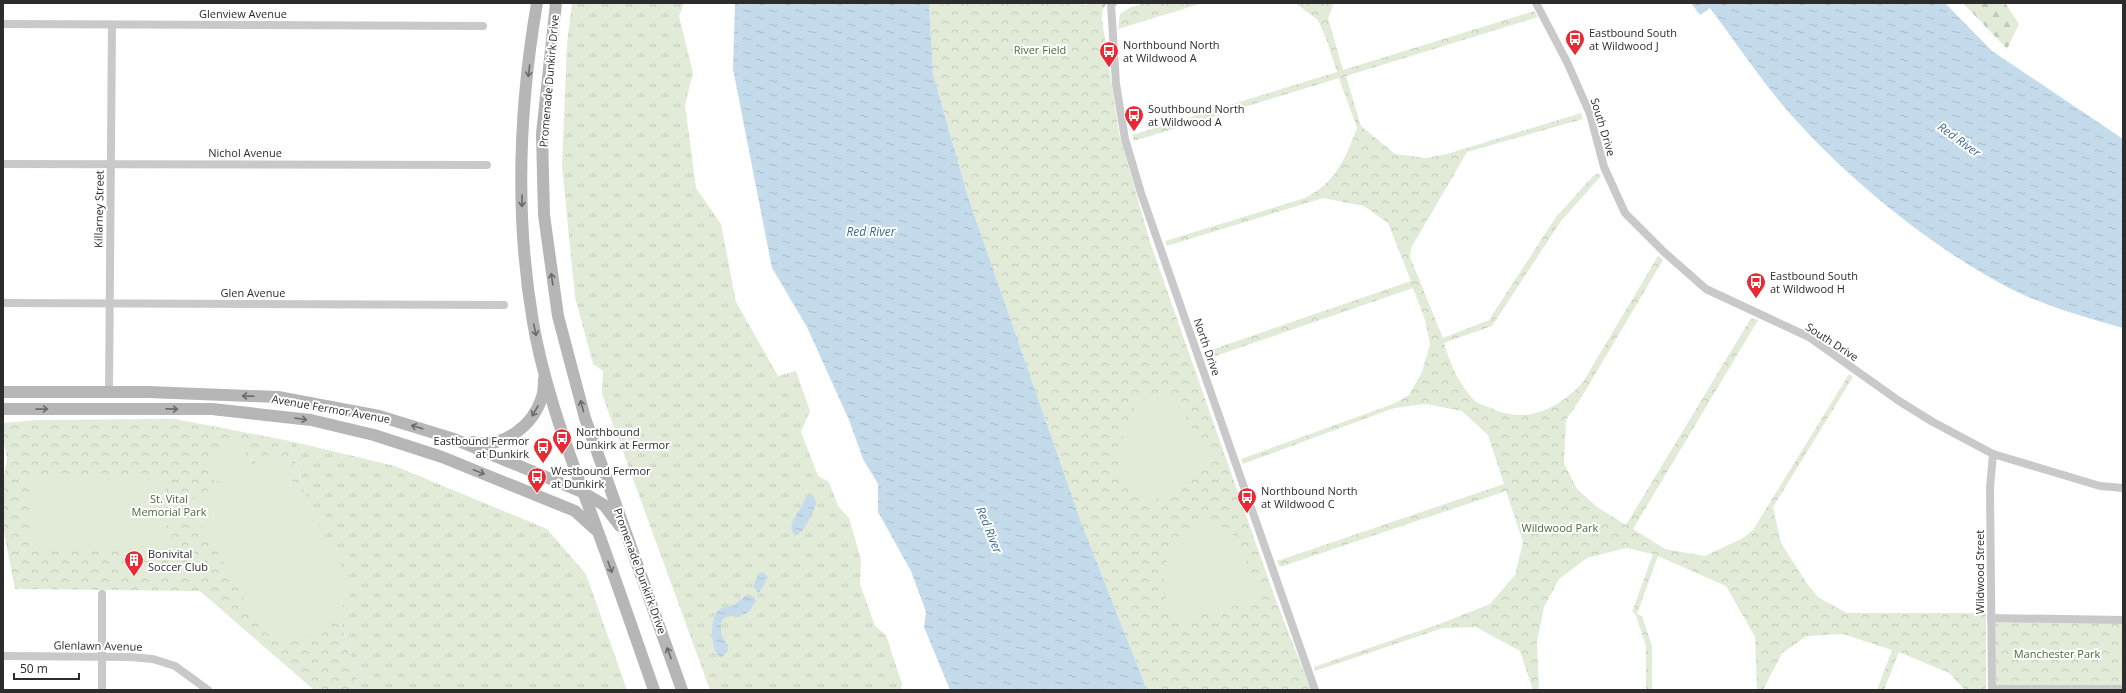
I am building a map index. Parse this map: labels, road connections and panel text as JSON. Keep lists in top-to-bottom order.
{
  "streets": {
    "main road": ["Promenade Dunkirk Drive", "Avenue Fermor Avenue"],
    "street": [
      "Glenview Avenue",
      "South Drive",
      "Nichol Avenue",
      "Killarney Street",
      "Glen Avenue",
      "North Drive",
      "Wildwood Street",
      "Glenlawn Avenue"
    ]
  },
  "crossings": [
    ["Glenview Avenue", "Killarney Street"],
    ["Promenade Dunkirk Drive", "Avenue Fermor Avenue"],
    ["South Drive", "Wildwood Street"],
    ["Nichol Avenue", "Killarney Street"],
    ["Killarney Street", "Glen Avenue"],
    ["Killarney Street", "Avenue Fermor Avenue"]
  ],
  "water": ["Red River"],
  "parks": [
    "River Field",
    "St. Vital Memorial Park",
    "Wildwood Park",
    "Manchester Park"
  ],
  "places": {
    "bus stop": [
      "Eastbound South at Wildwood J",
      "Northbound North at Wildwood A",
      "Southbound North at Wildwood A",
      "Eastbound South at Wildwood H",
      "Northbound Dunkirk at Fermor",
      "Eastbound Fermor at Dunkirk",
      "Westbound Fermor at Dunkirk",
      "Northbound North at Wildwood C"
    ],
    "building": ["Bonivital Soccer Club"]
  },
  "scale_bar": "50 m"
}
